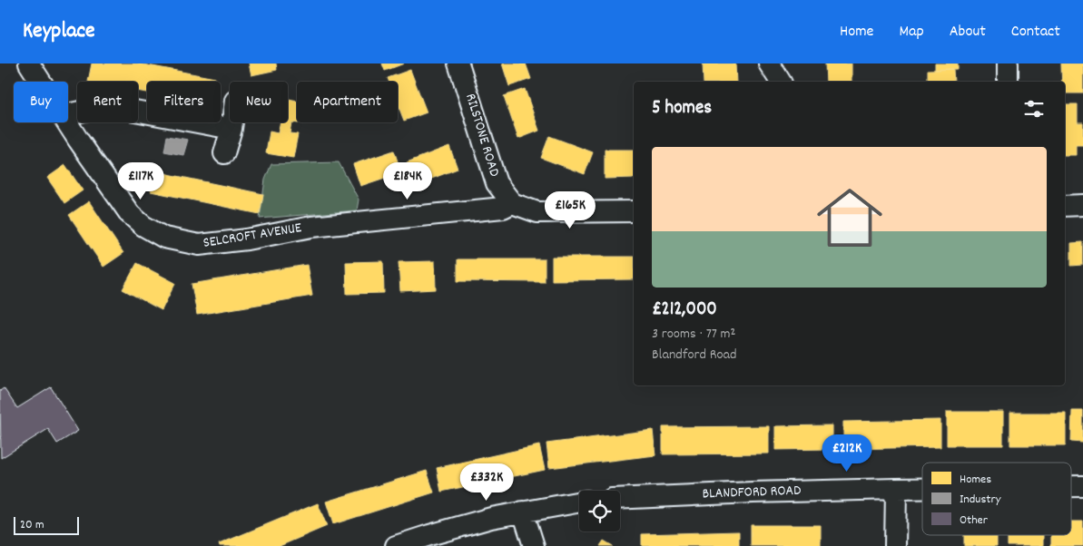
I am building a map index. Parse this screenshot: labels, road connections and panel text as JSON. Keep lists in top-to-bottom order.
{
  "streets": {
    "street": ["RILSTONE ROAD", "SELCROFT AVENUE", "BLANDFORD ROAD"]
  },
  "crossings": [
    ["RILSTONE ROAD", "SELCROFT AVENUE"]
  ],
  "legend": ["Homes", "Industry", "Other"],
  "scale_bar": "20 m",
  "page": {
    "header": "Keyplace",
    "nav": [
      "Home",
      "Map",
      "About",
      "Contact"
    ],
    "chip": [
      "Buy",
      "Rent",
      "Filters",
      "New",
      "Apartment"
    ],
    "heading": "5 homes",
    "list": [
      {
        "name": "£212,000",
        "note": "3 rooms · 77 m² · Blandford Road"
      }
    ],
    "price": [
      "£117K",
      "£184K",
      "£165K",
      "£212K",
      "£332K"
    ],
    "scale": "20 m"
  }
}
